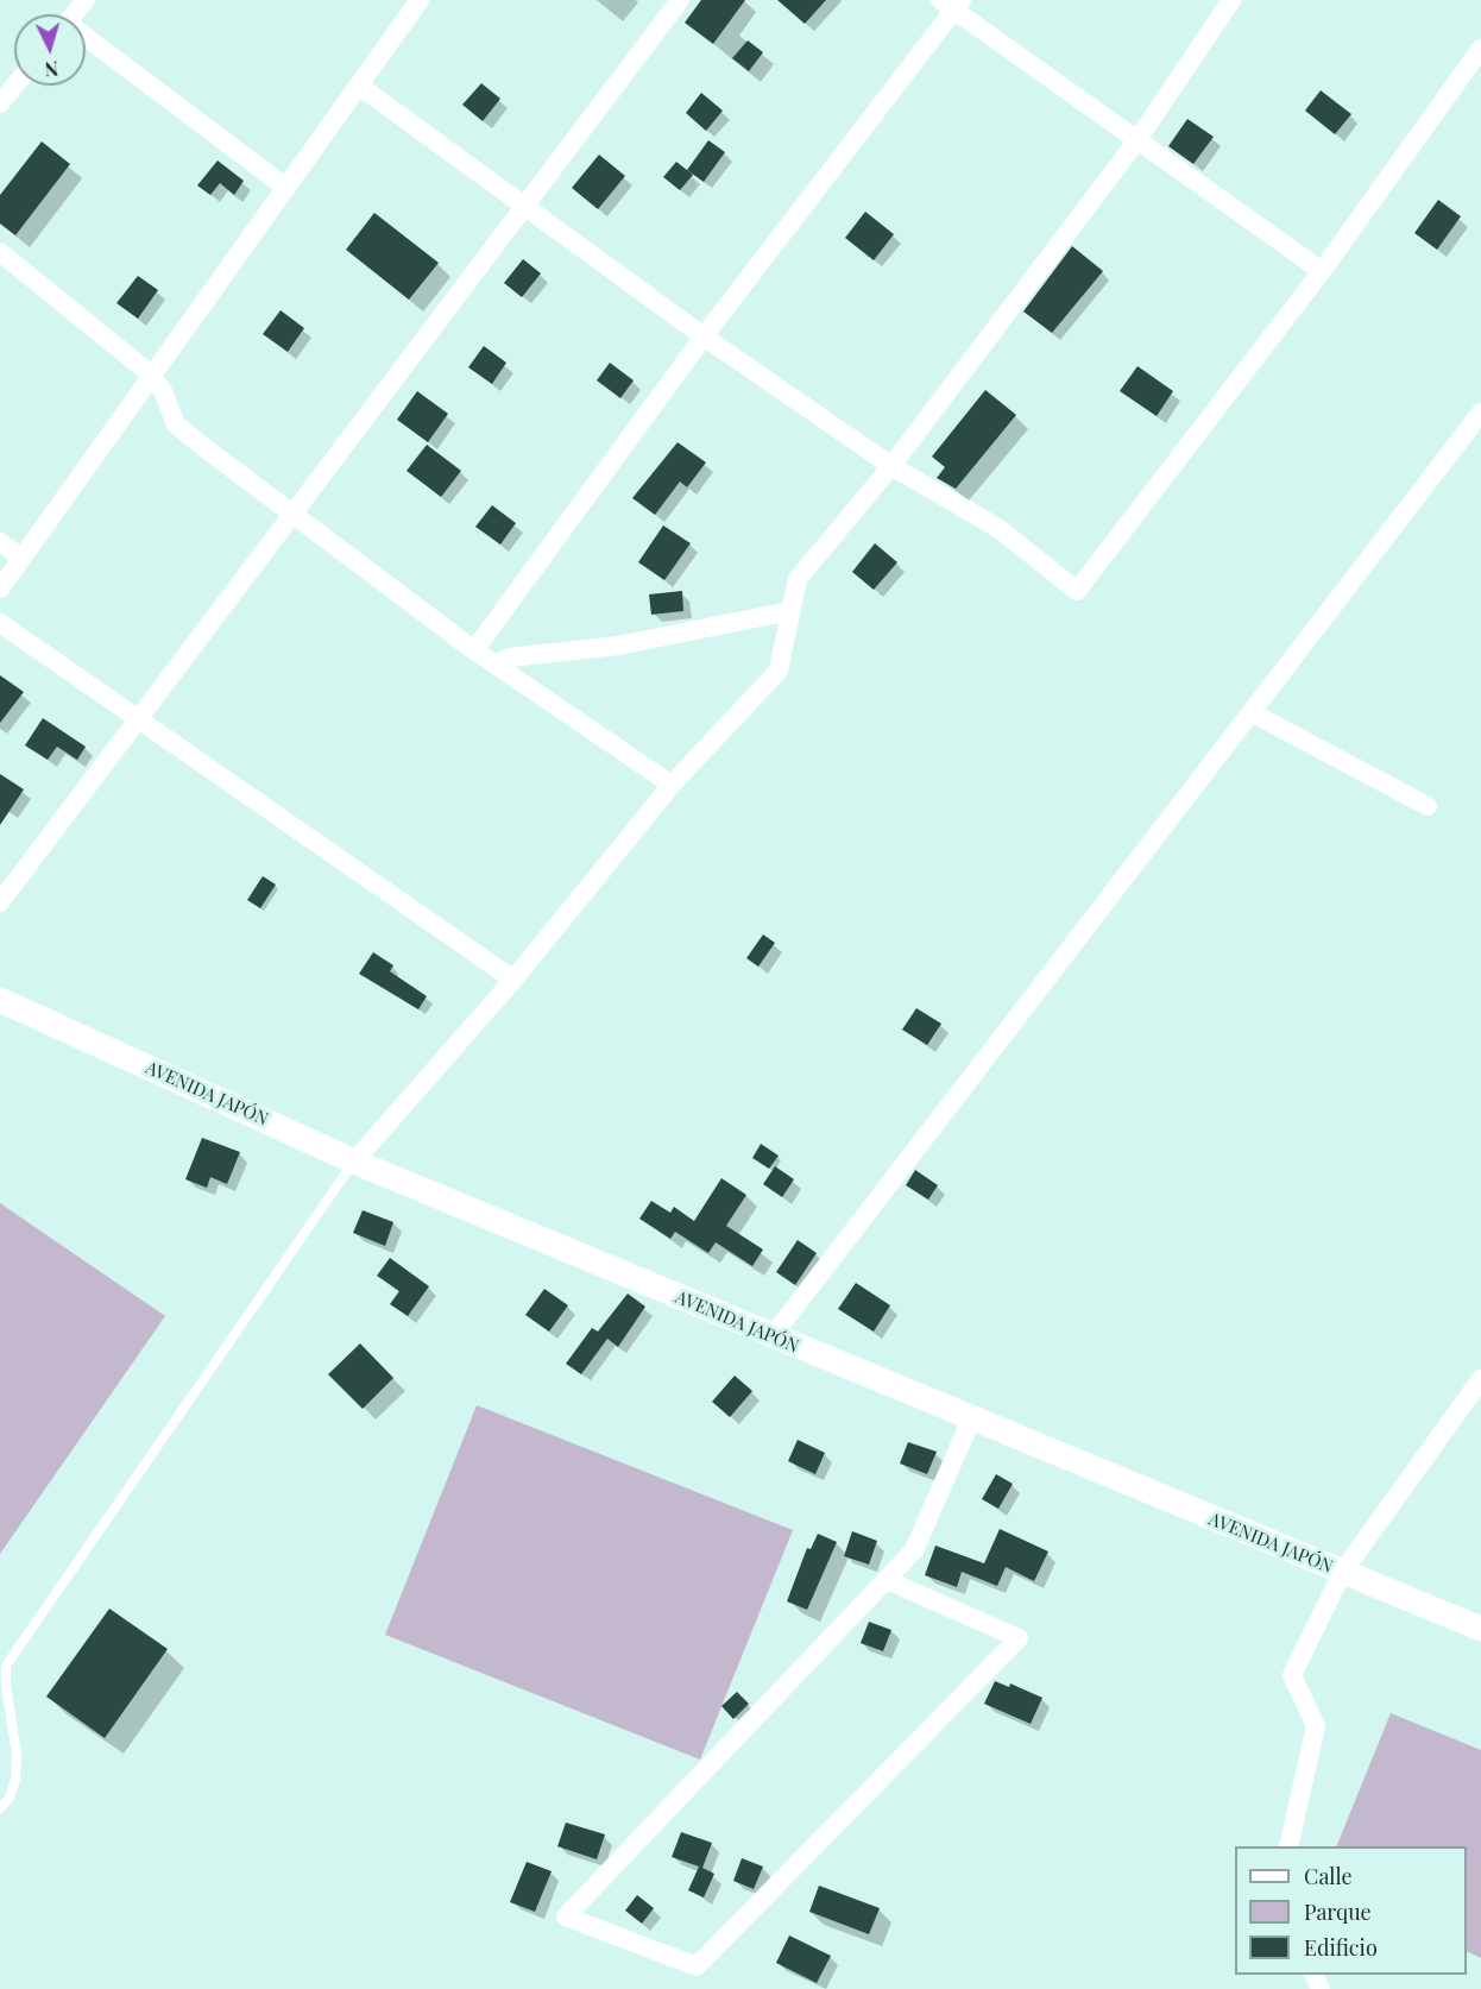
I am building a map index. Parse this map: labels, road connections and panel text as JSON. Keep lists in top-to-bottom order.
{
  "streets": {
    "street": ["AVENIDA JAPÓN"]
  },
  "legend": ["Calle", "Parque", "Edificio"],
  "north": "bottom"
}
